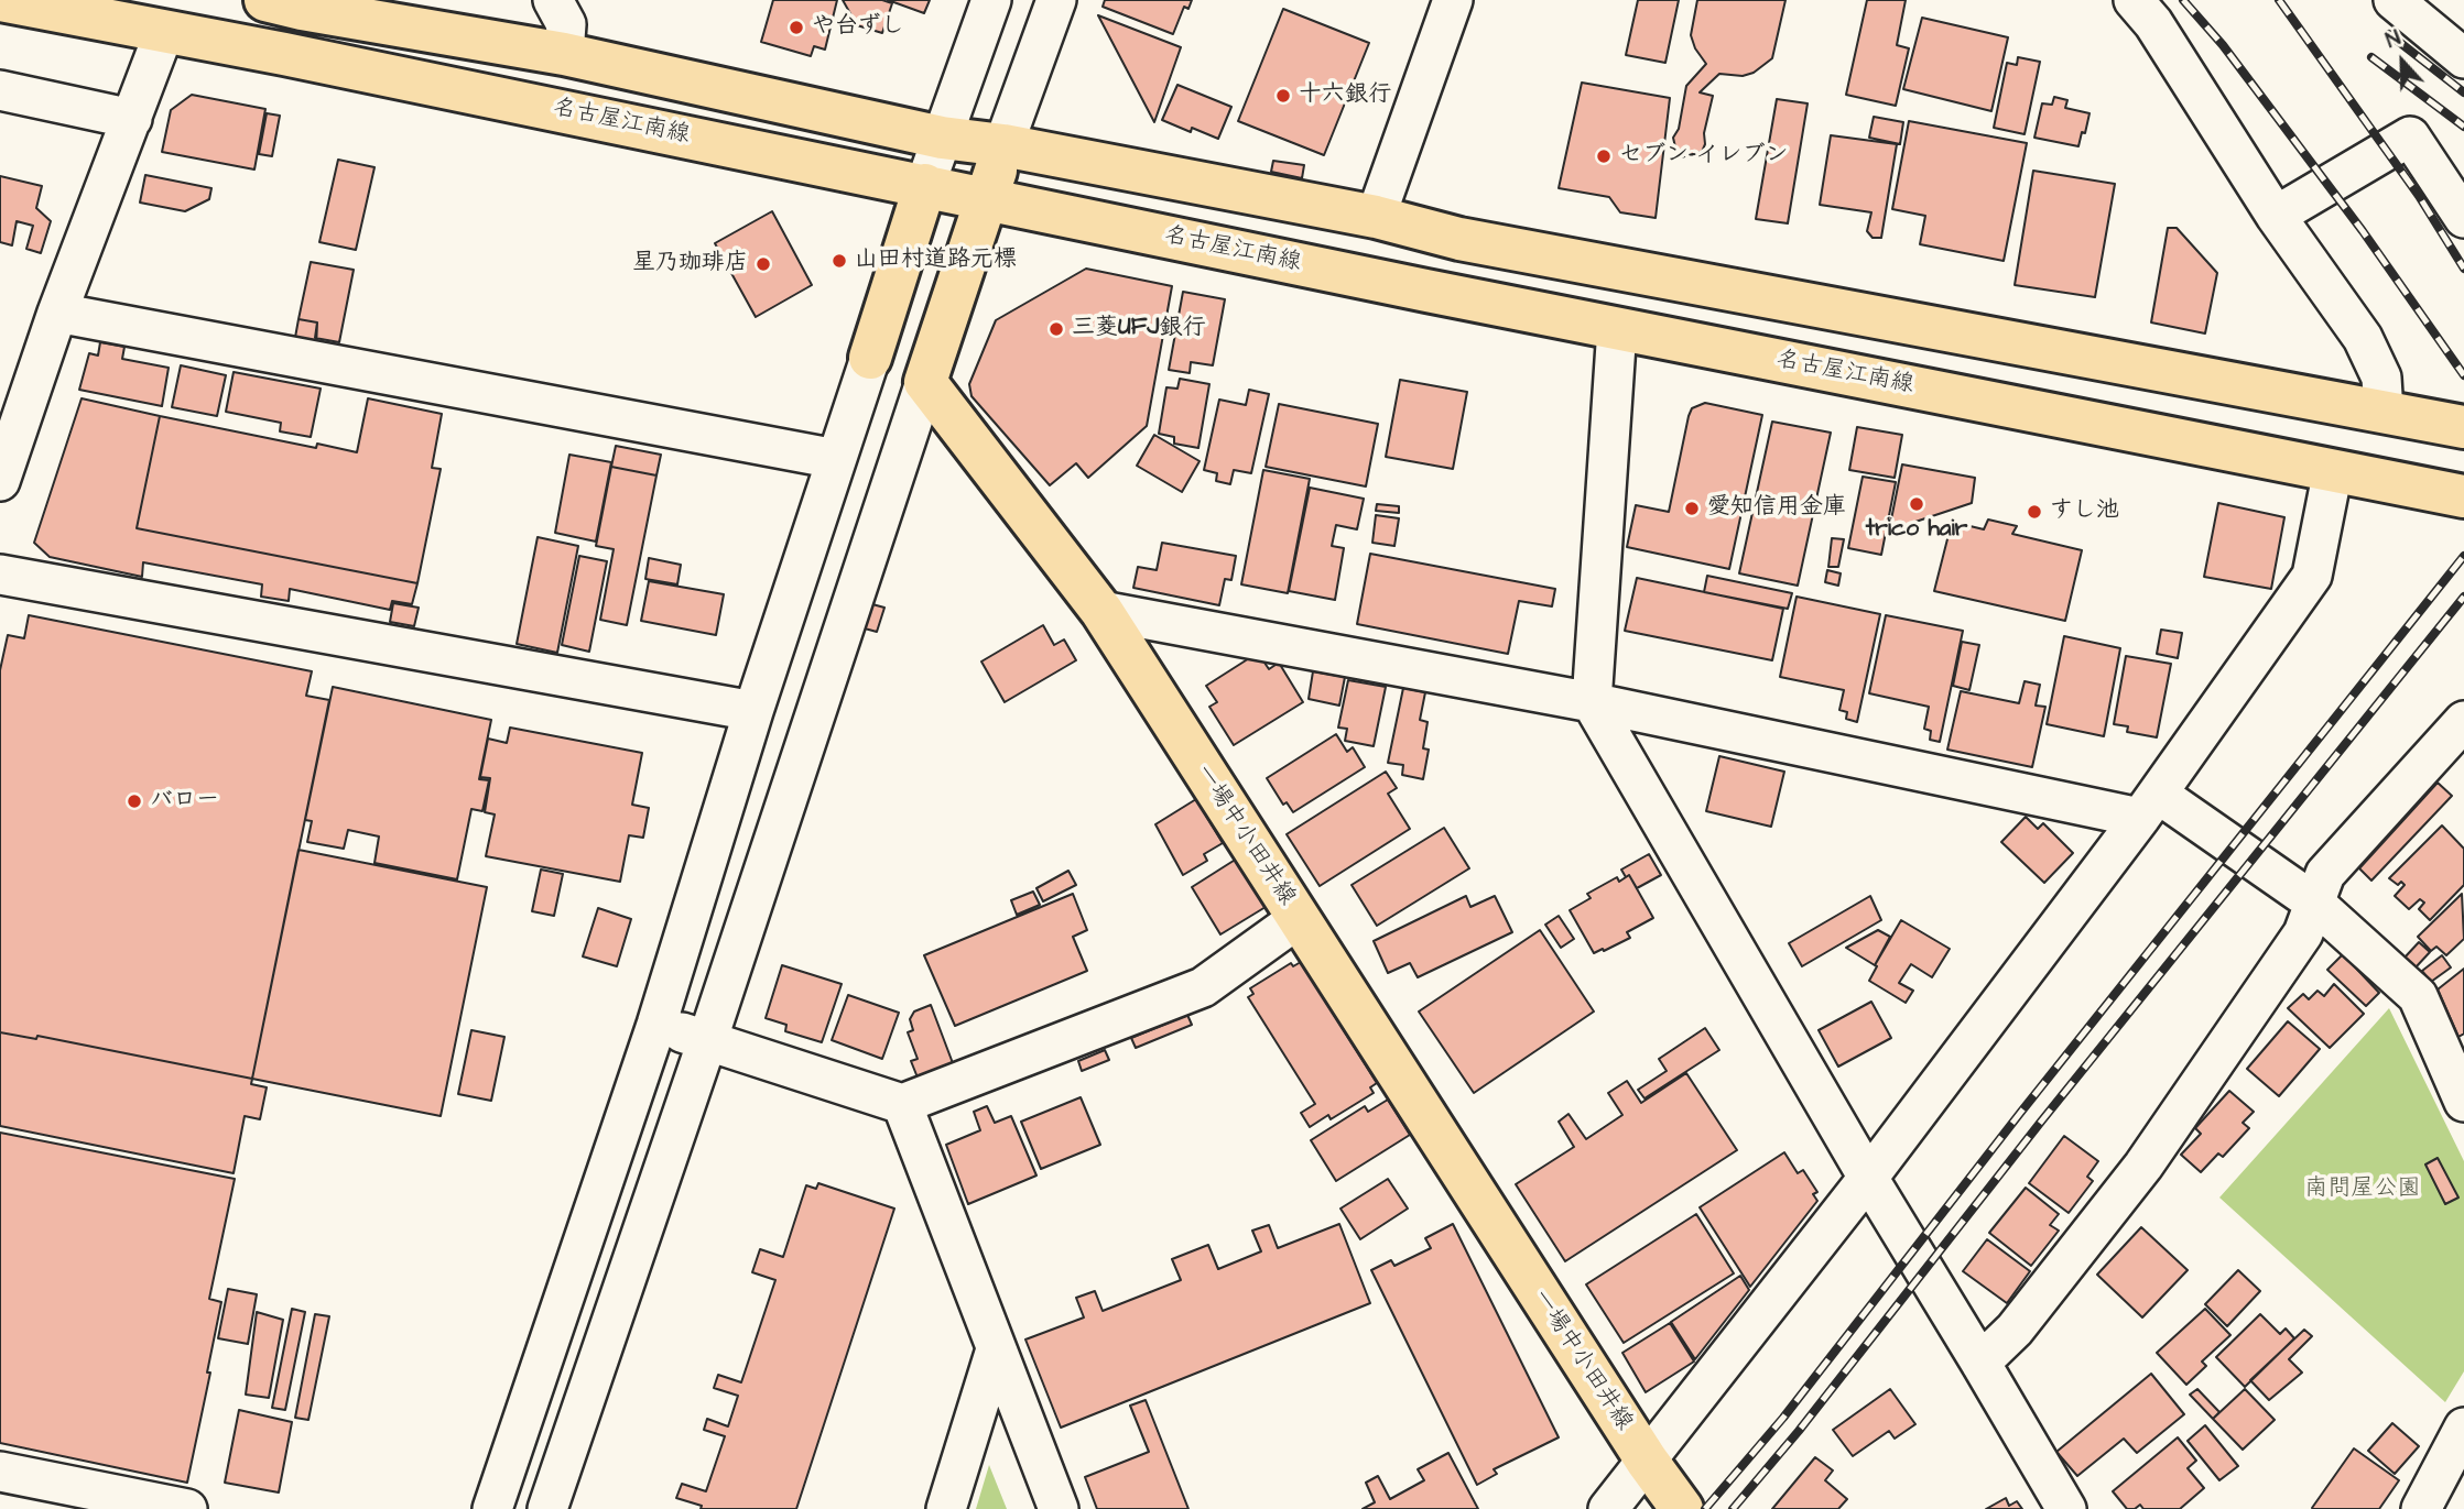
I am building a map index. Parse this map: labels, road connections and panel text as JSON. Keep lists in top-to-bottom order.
{
  "streets": {
    "main road": ["名古屋江南線", "一場中小田井線"]
  },
  "parks": ["南問屋公園"],
  "places": [
    "や台ずし",
    "十六銀行",
    "セブン-イレブン",
    "山田村道路元標",
    "星乃珈琲店",
    "三菱UFJ銀行",
    "trico hair",
    "愛知信用金庫",
    "すし池",
    "バロー"
  ],
  "north": "top"
}
